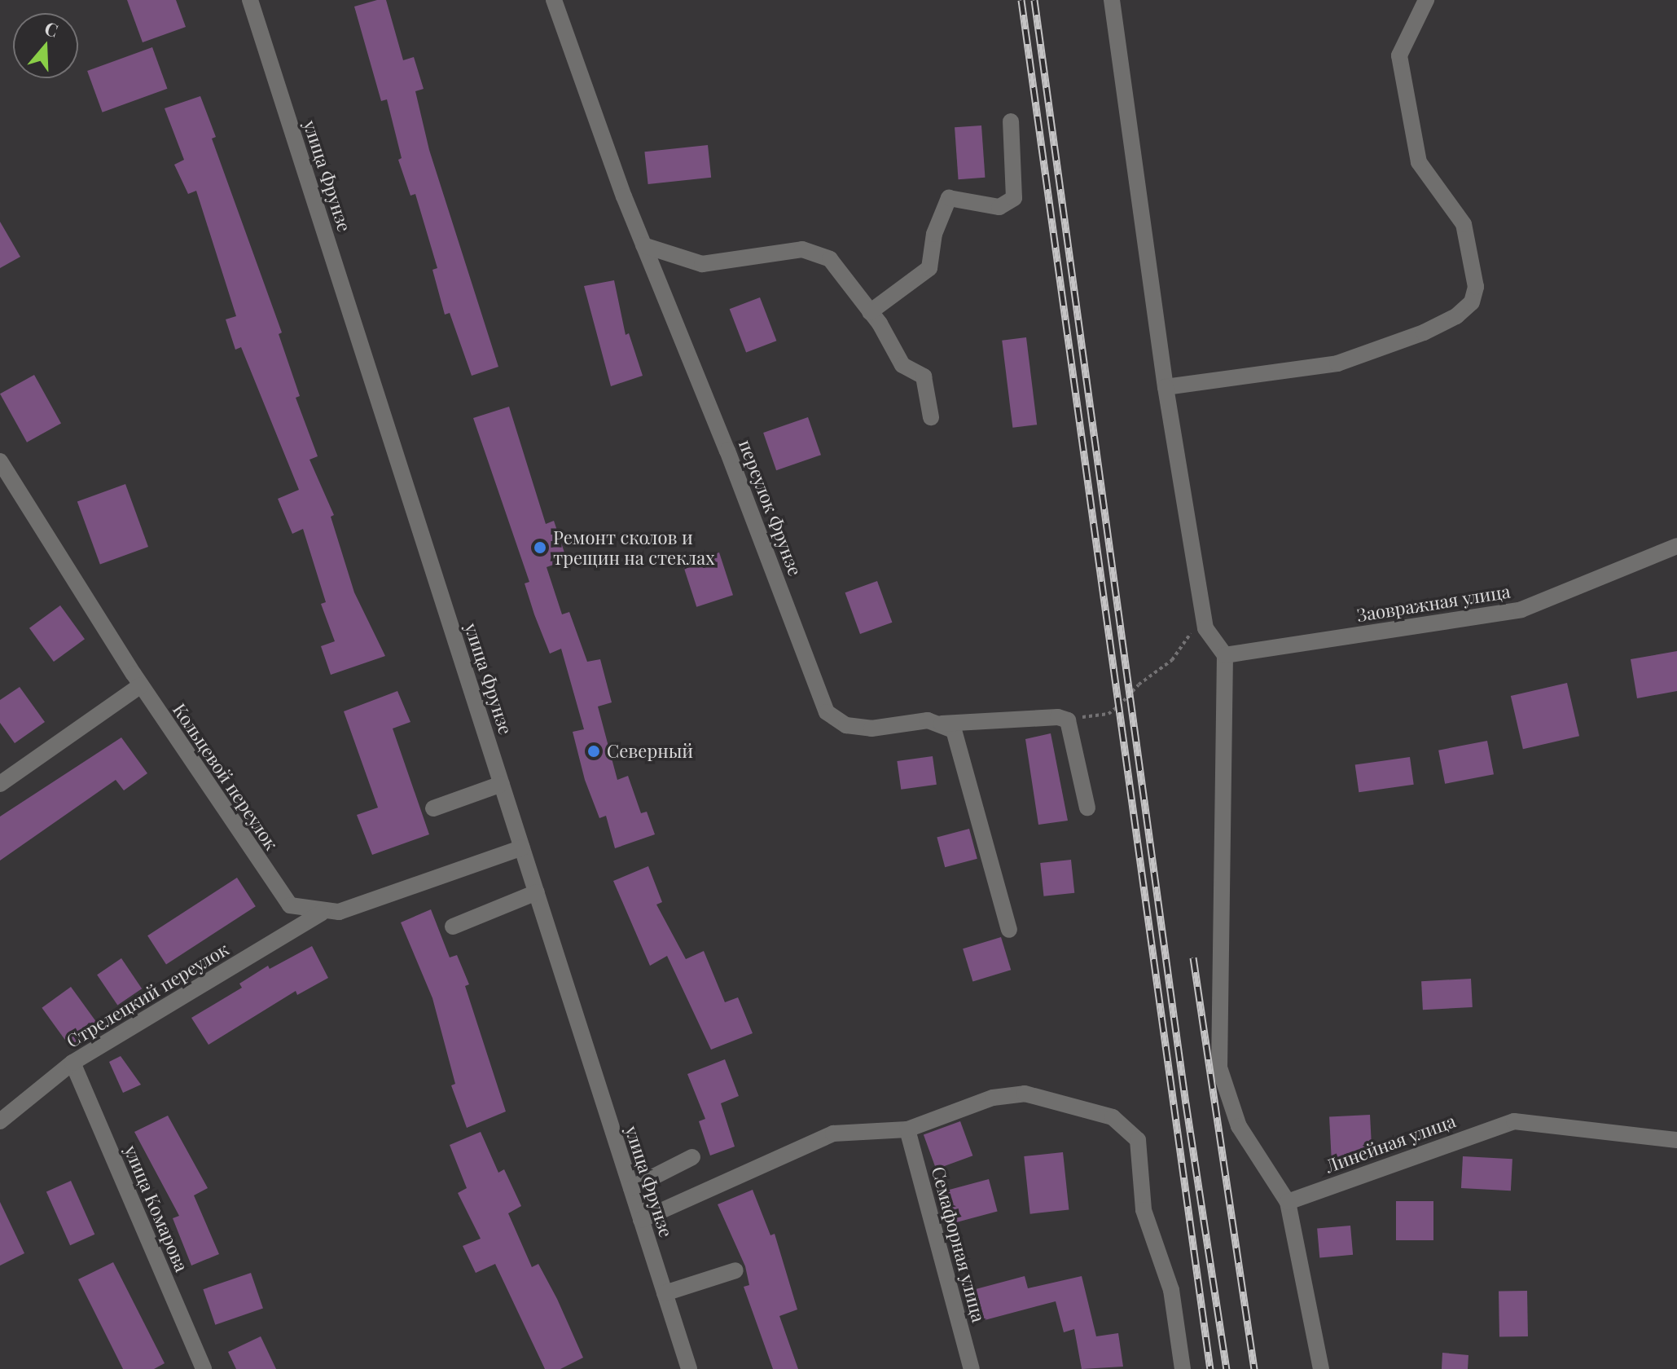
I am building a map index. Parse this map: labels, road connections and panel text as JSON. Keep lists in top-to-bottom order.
{
  "streets": {
    "street": [
      "улица Фрунзе",
      "переулок Фрунзе",
      "Заовражная улица",
      "Кольцевой переулок",
      "Стрелецкий переулок",
      "Линейная улица",
      "улица Комарова",
      "Семафорная улица"
    ]
  },
  "crossings": [
    ["улица Фрунзе", "Кольцевой переулок"],
    ["Кольцевой переулок", "Стрелецкий переулок"],
    ["Стрелецкий переулок", "улица Комарова"]
  ],
  "places": ["Ремонт сколов и трещин на стеклах", "Северный"],
  "north": "top"
}
